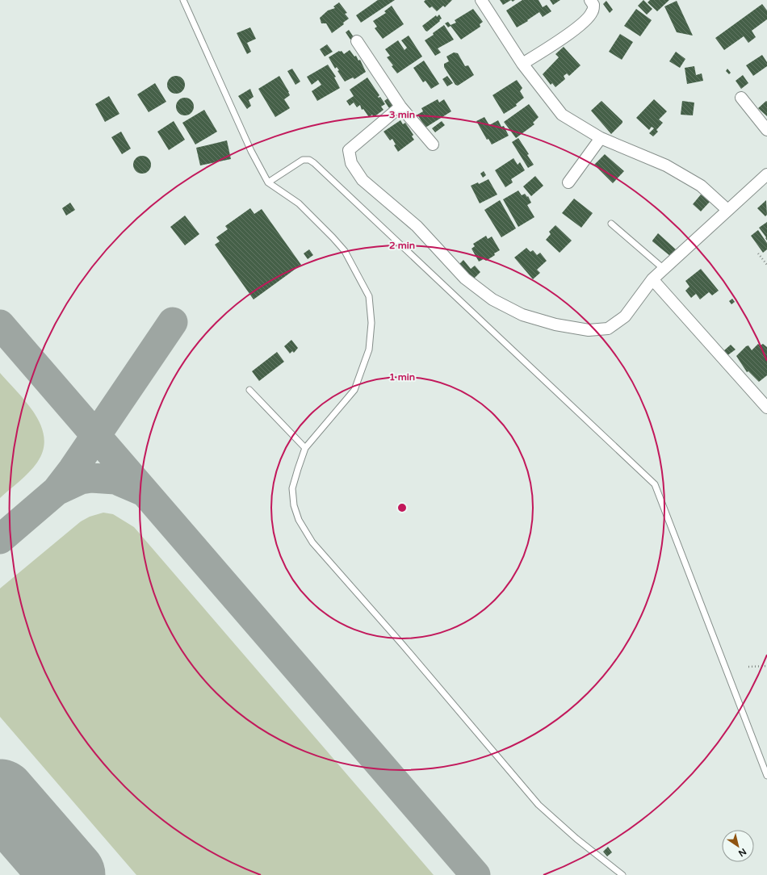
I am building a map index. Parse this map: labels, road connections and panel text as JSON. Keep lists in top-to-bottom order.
{
  "north": "bottom right",
  "rings": ["3 min", "2 min", "1 min"]
}
